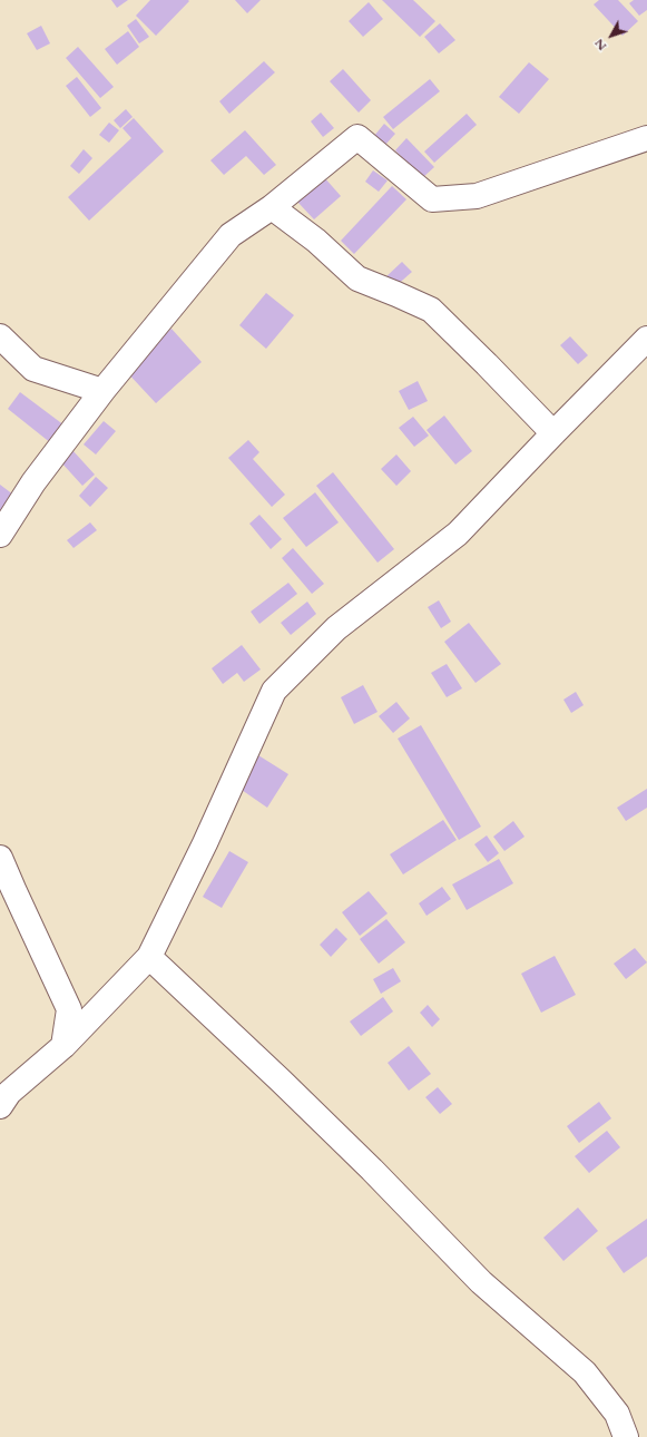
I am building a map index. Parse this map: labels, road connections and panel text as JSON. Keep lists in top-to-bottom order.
{
  "north": "bottom left"
}
